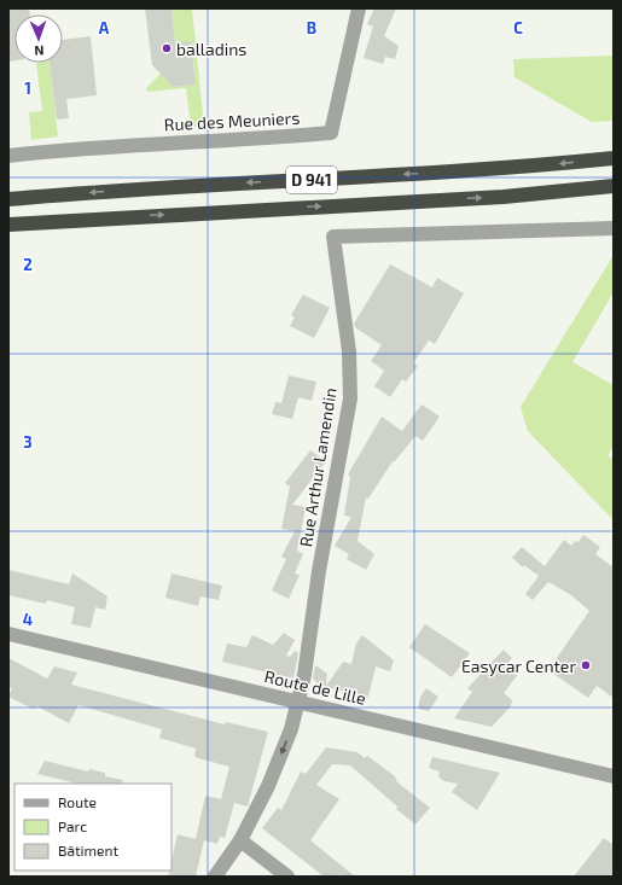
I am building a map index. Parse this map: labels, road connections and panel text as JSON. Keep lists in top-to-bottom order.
{
  "streets": {
    "highway": ["D 941"],
    "street": ["Rue des Meuniers", "Rue Arthur Lamendin", "Route de Lille"]
  },
  "crossings": [
    ["Rue Arthur Lamendin", "Route de Lille"]
  ],
  "places": ["balladins", "Easycar Center"],
  "legend": ["Route", "Parc", "Bâtiment"],
  "north": "bottom",
  "grid": {
    "columns": ["A", "B", "C"],
    "rows": [
      "1",
      "2",
      "3",
      "4"
    ]
  }
}
